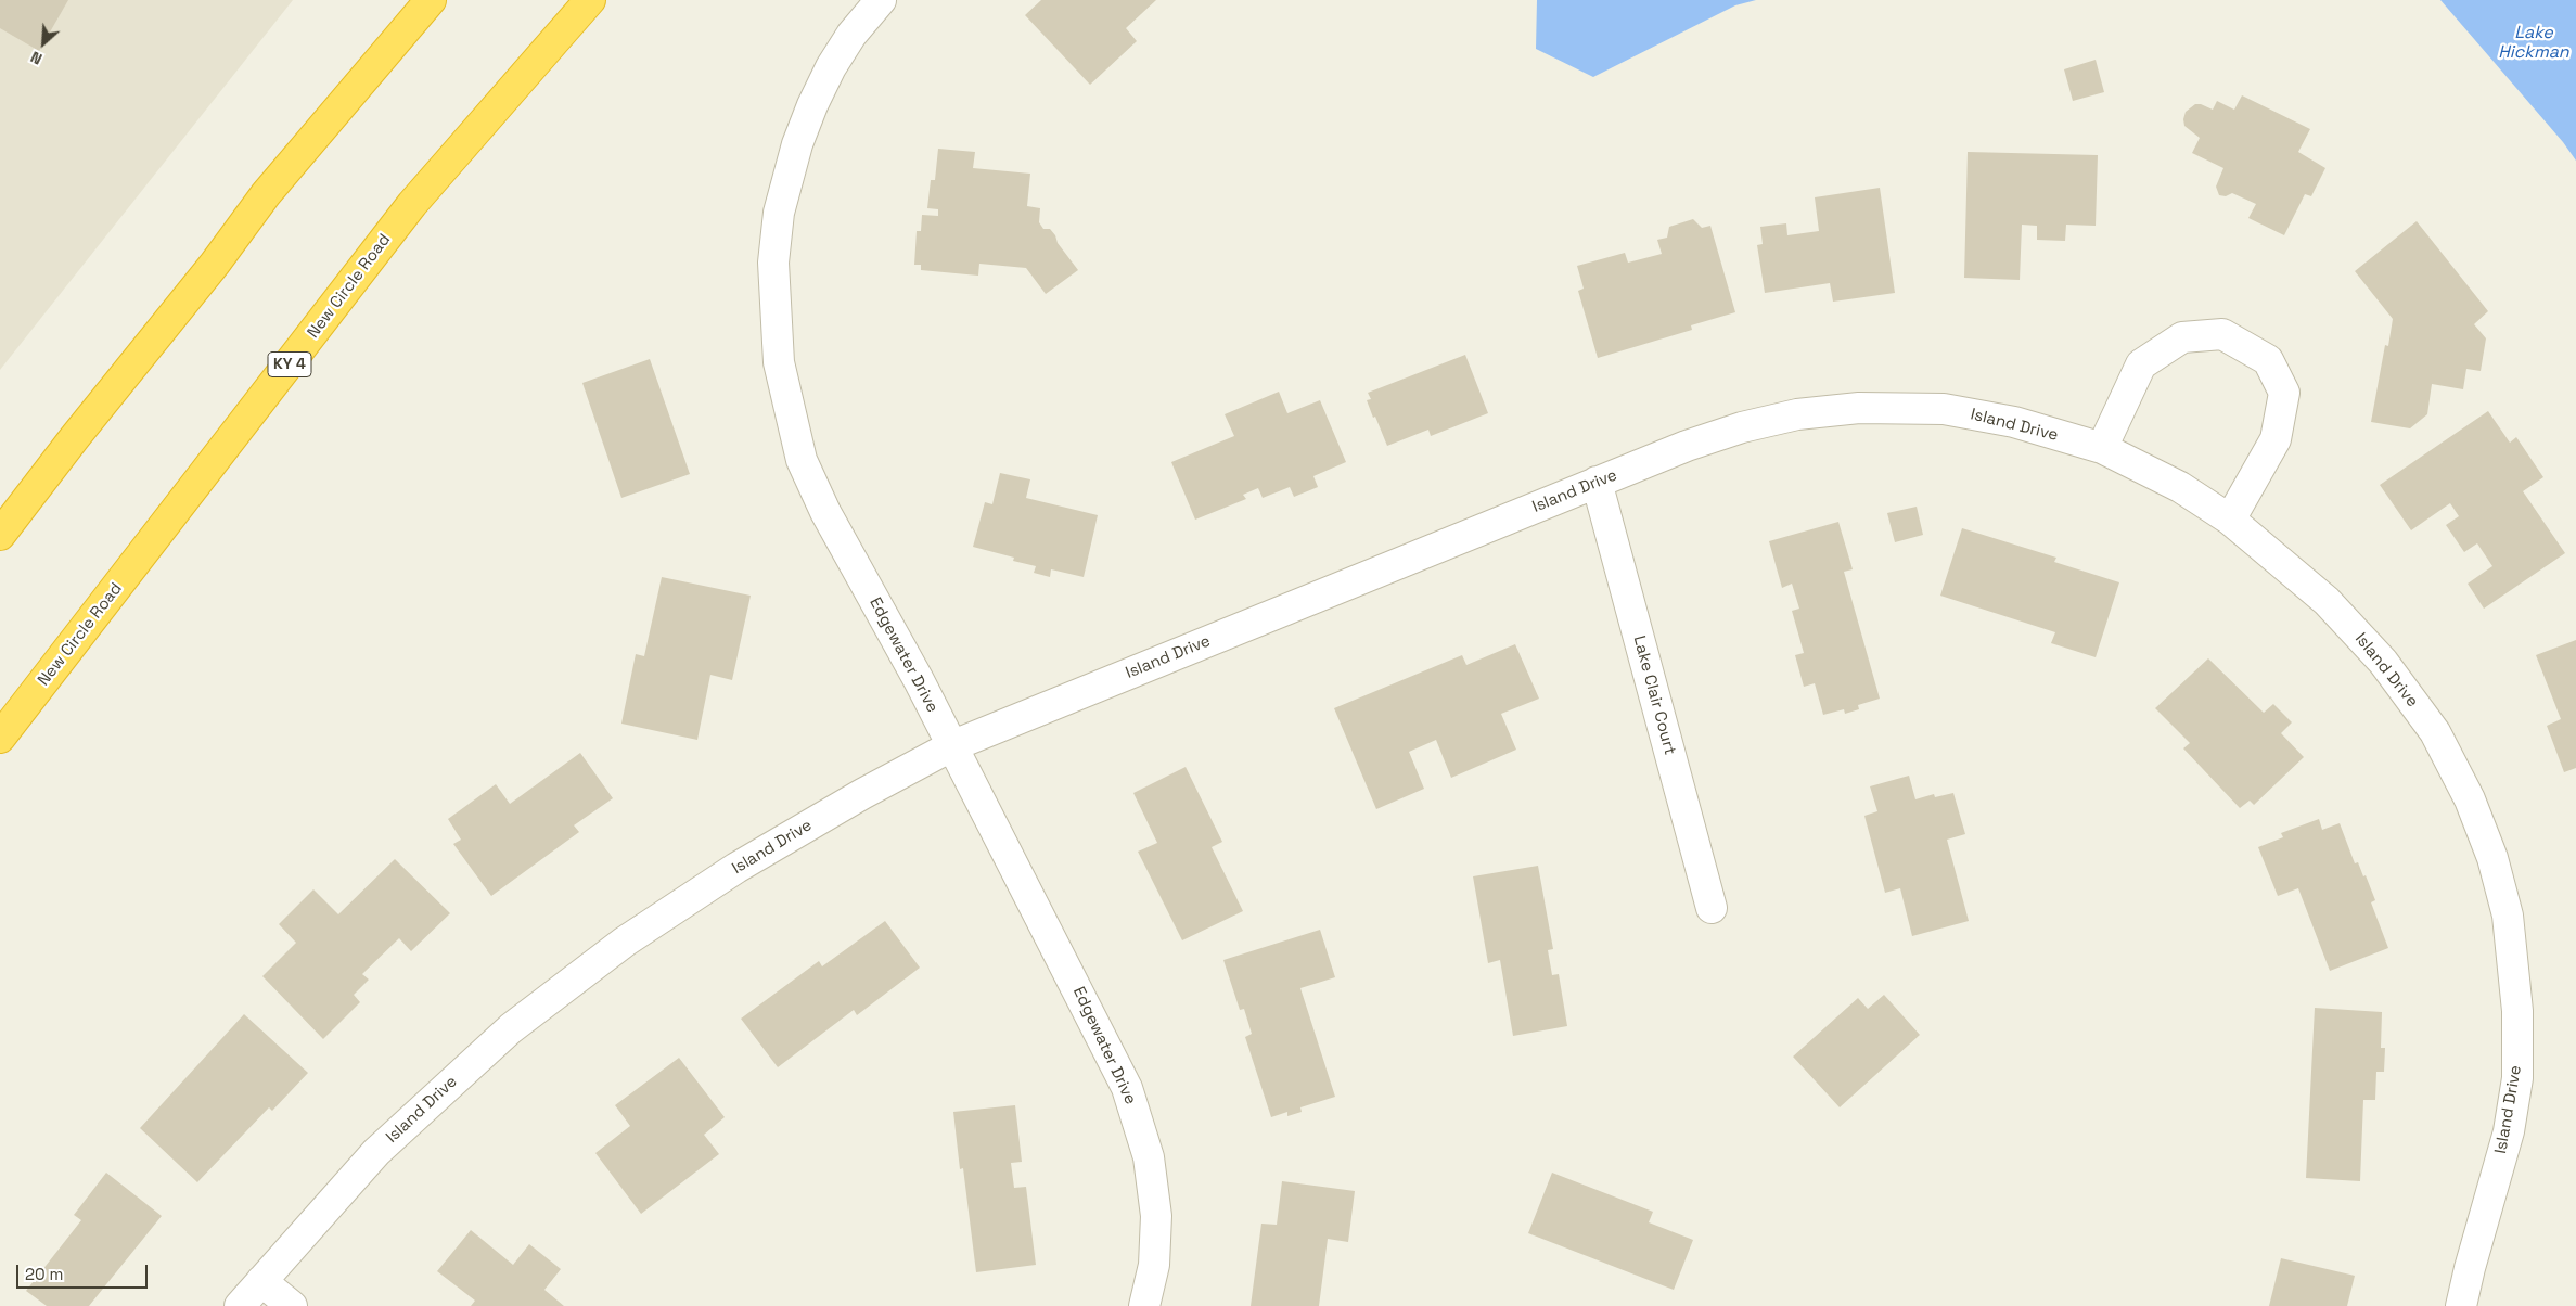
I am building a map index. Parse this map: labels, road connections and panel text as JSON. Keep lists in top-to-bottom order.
{
  "streets": {
    "highway": ["New Circle Road", "KY 4"],
    "street": ["Island Drive", "Edgewater Drive", "Lake Clair Court"]
  },
  "crossings": [
    ["Island Drive", "Edgewater Drive"],
    ["Island Drive", "Lake Clair Court"]
  ],
  "water": ["Lake Hickman"],
  "scale_bar": "20 m",
  "north": "bottom left"
}
